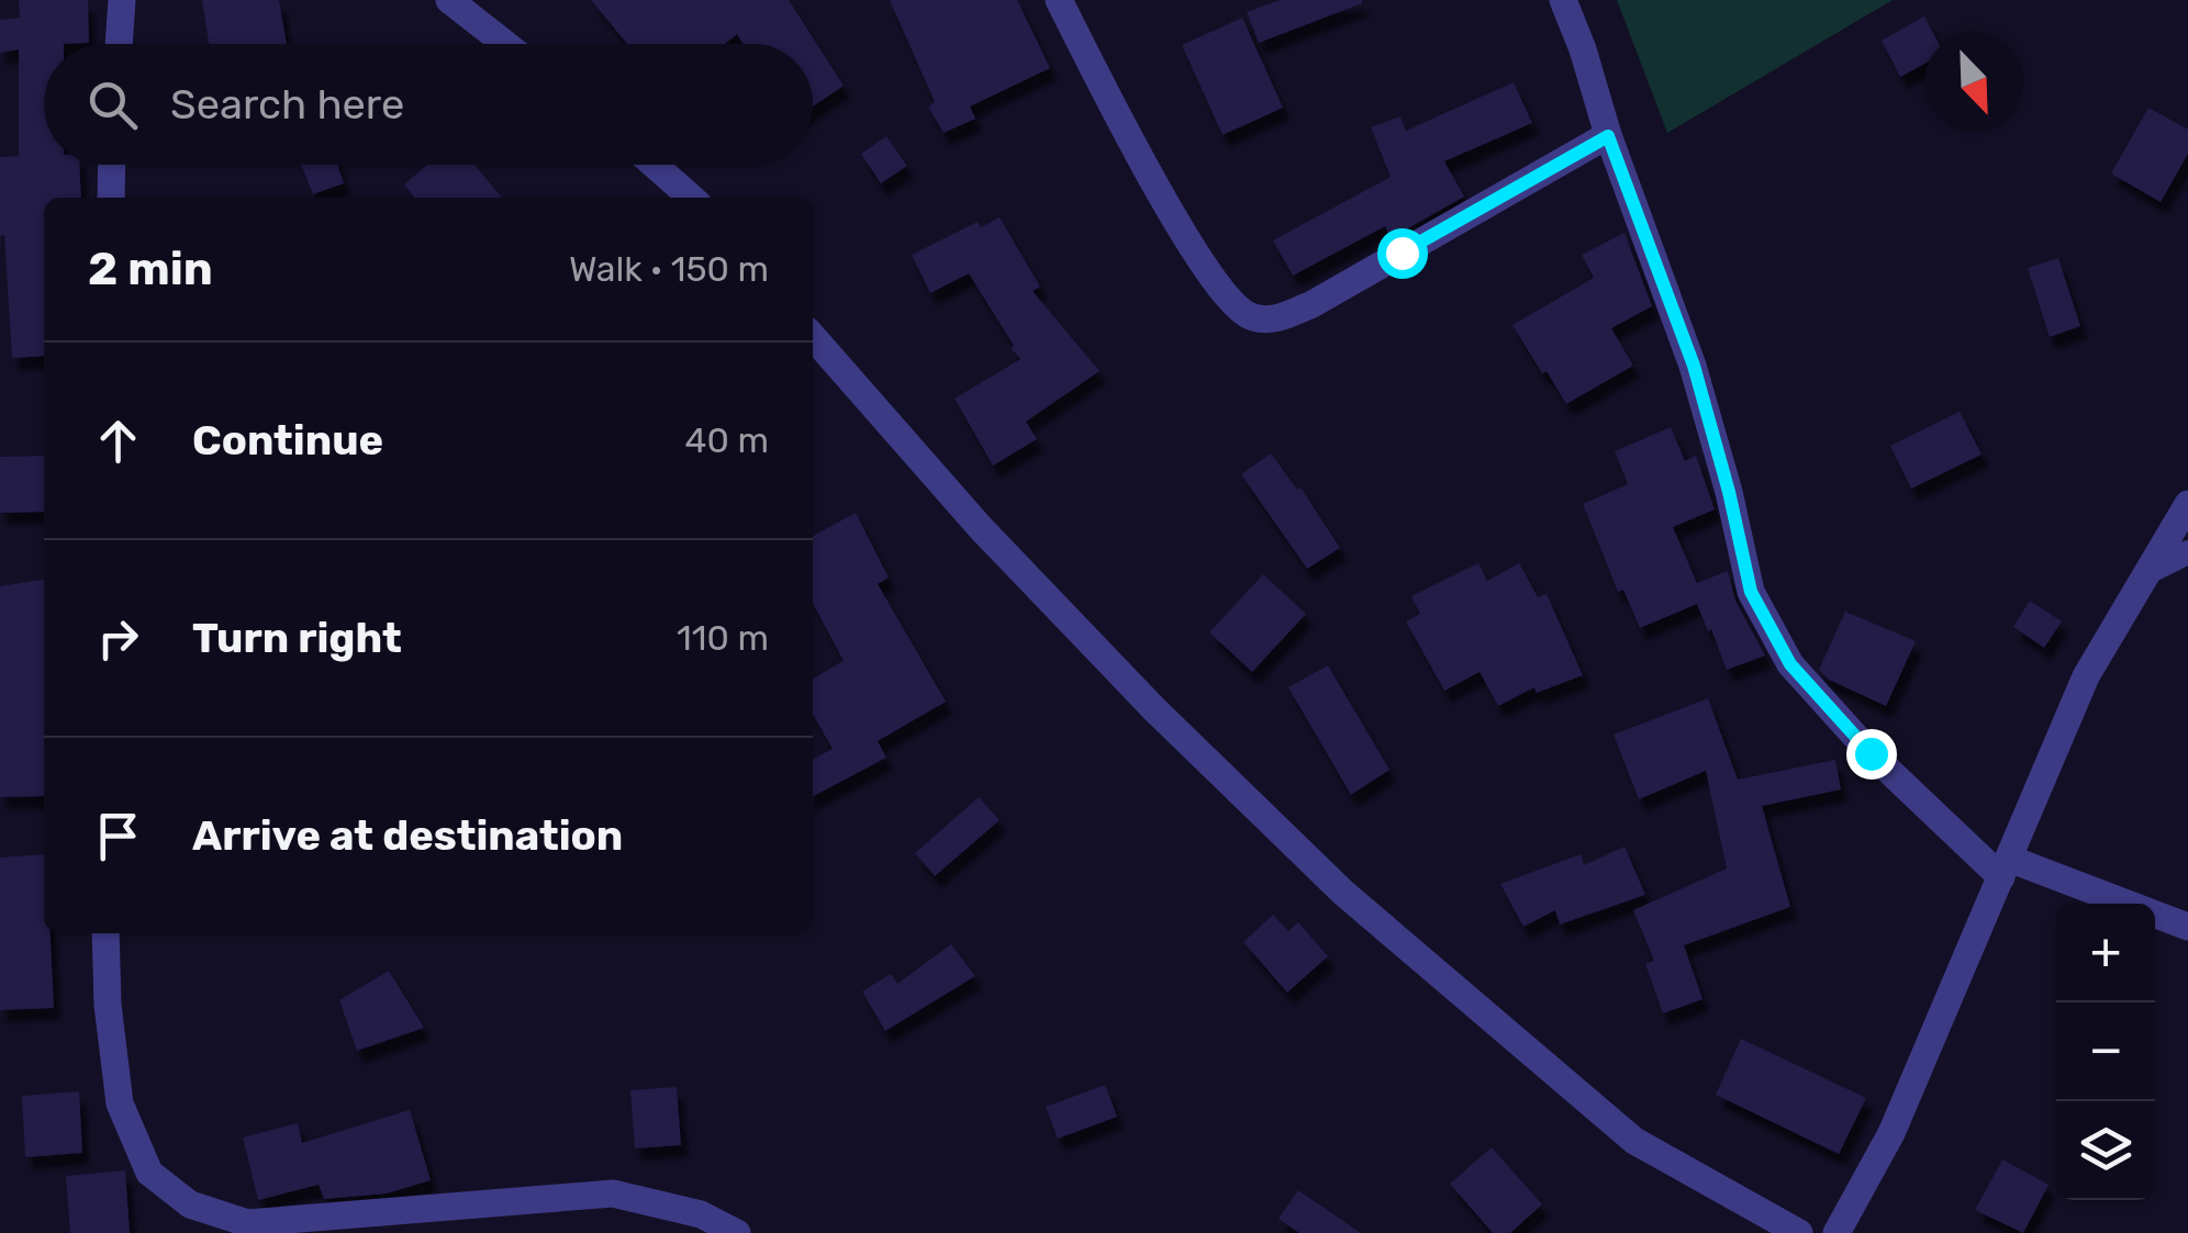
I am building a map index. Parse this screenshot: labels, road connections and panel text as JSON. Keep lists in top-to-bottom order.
{
  "north": "bottom right",
  "page": {
    "search": "Search here",
    "heading": ["2 min", "Walk · 150 m"],
    "list": [
      ["Continue", "40 m"],
      ["Turn right", "110 m"],
      "Arrive at destination"
    ],
    "map_buttons": ["+", "−"]
  }
}
